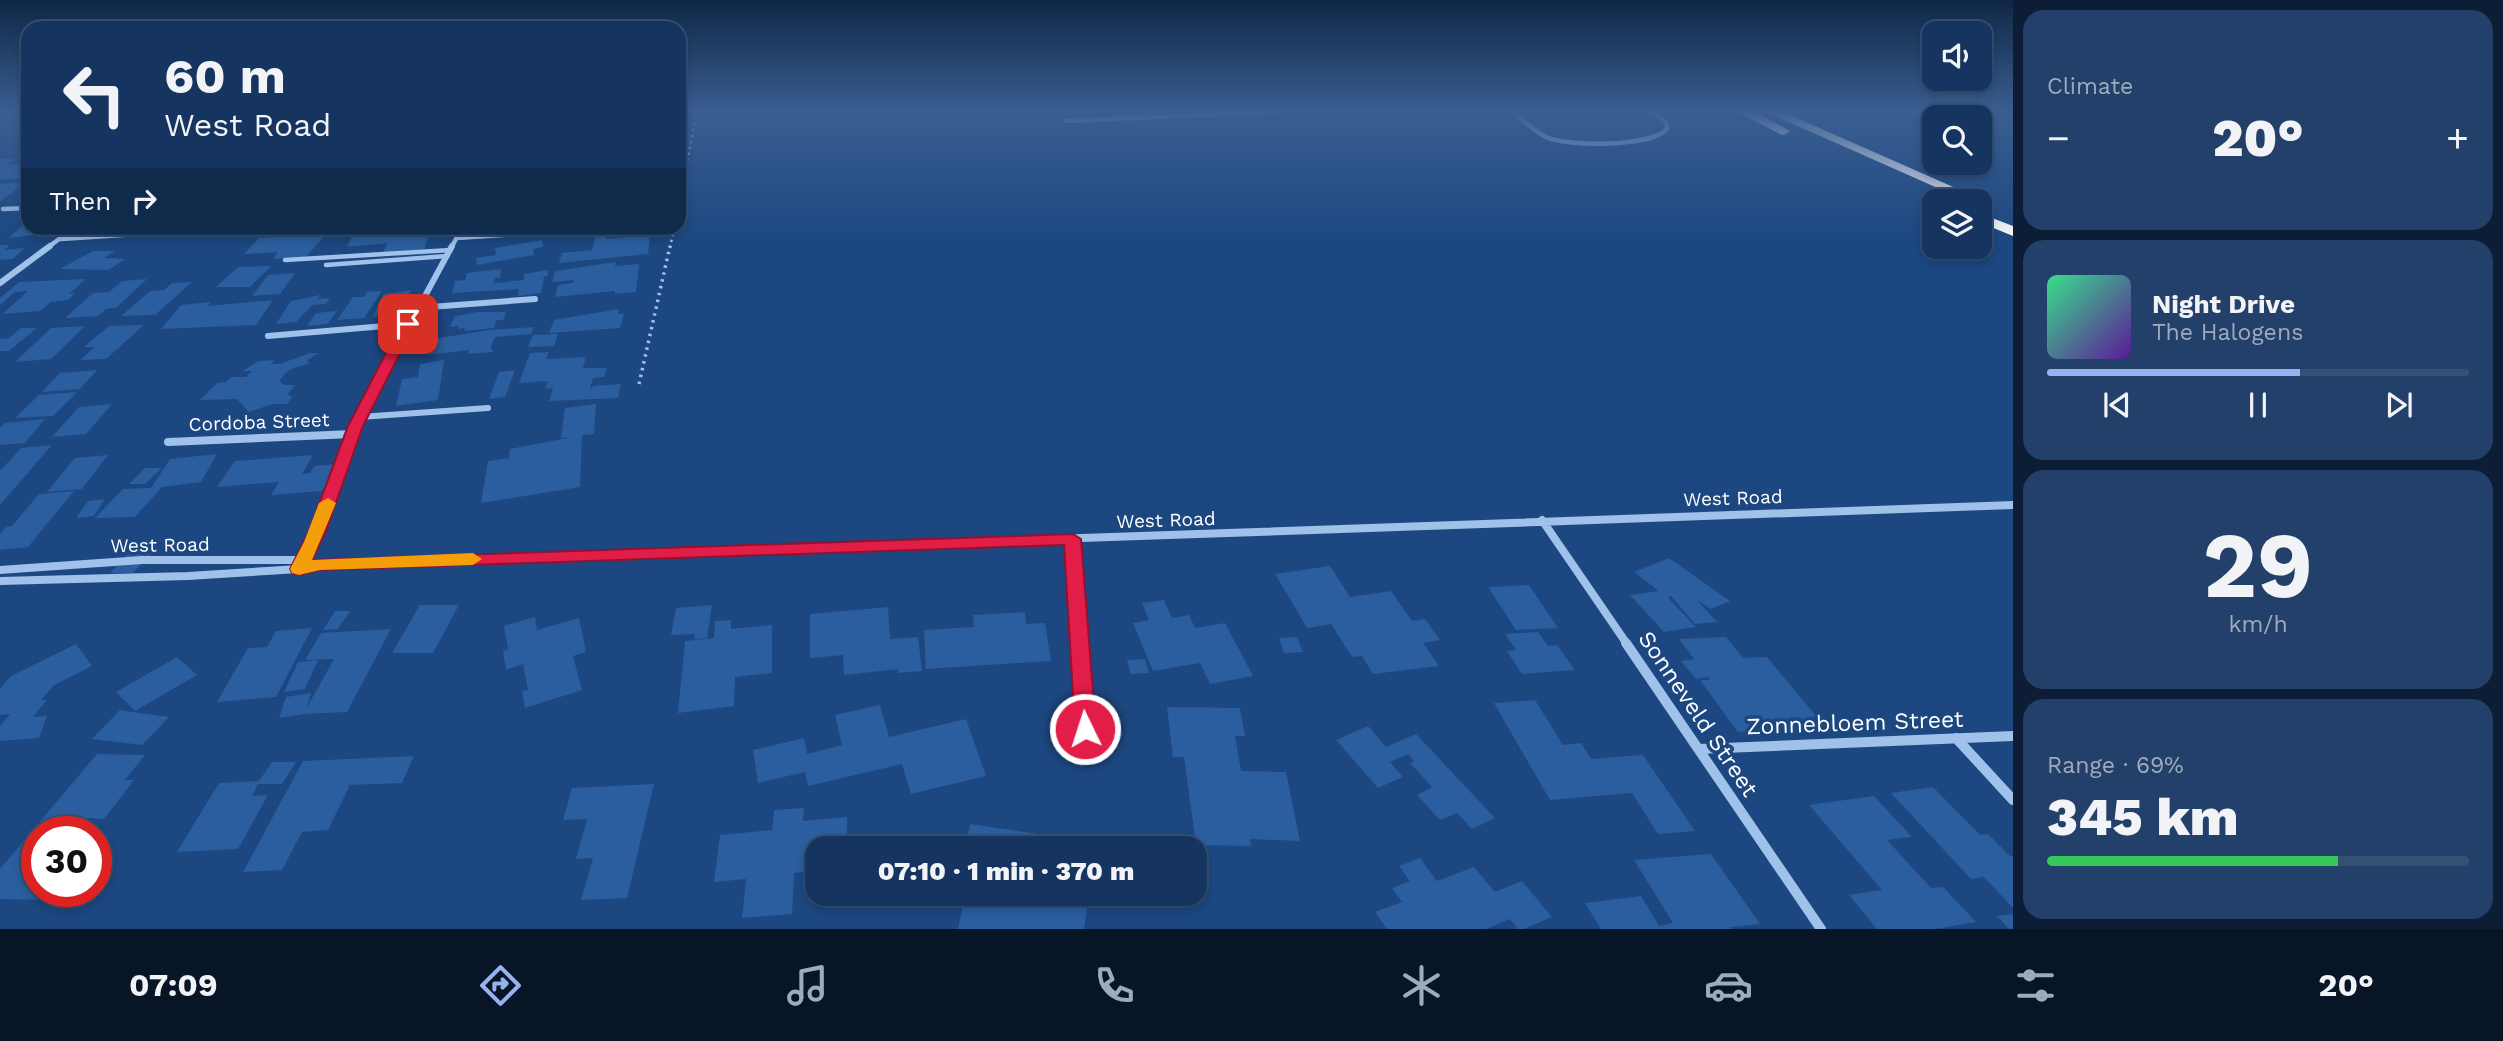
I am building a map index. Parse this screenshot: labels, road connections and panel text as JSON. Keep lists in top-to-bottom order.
{
  "streets": {
    "street": [
      "Cordoba Street",
      "West Road",
      "Sonneveld Street",
      "Zonnebloem Street"
    ]
  },
  "crossings": [
    ["West Road", "Sonneveld Street"],
    ["Sonneveld Street", "Zonnebloem Street"]
  ],
  "page": {
    "tile": [
      "Climate",
      ["29", "km/h"],
      ["Range · 69%", "345 km"]
    ],
    "turn": ["60 m", "West Road"],
    "heat": ["−", "20°", "+"],
    "then": "Then",
    "song": ["Night Drive", "The Halogens"],
    "limit": "30",
    "trip": "07:10 · 1 min · 370 m",
    "tabs": ["07:09", "20°"]
  }
}
